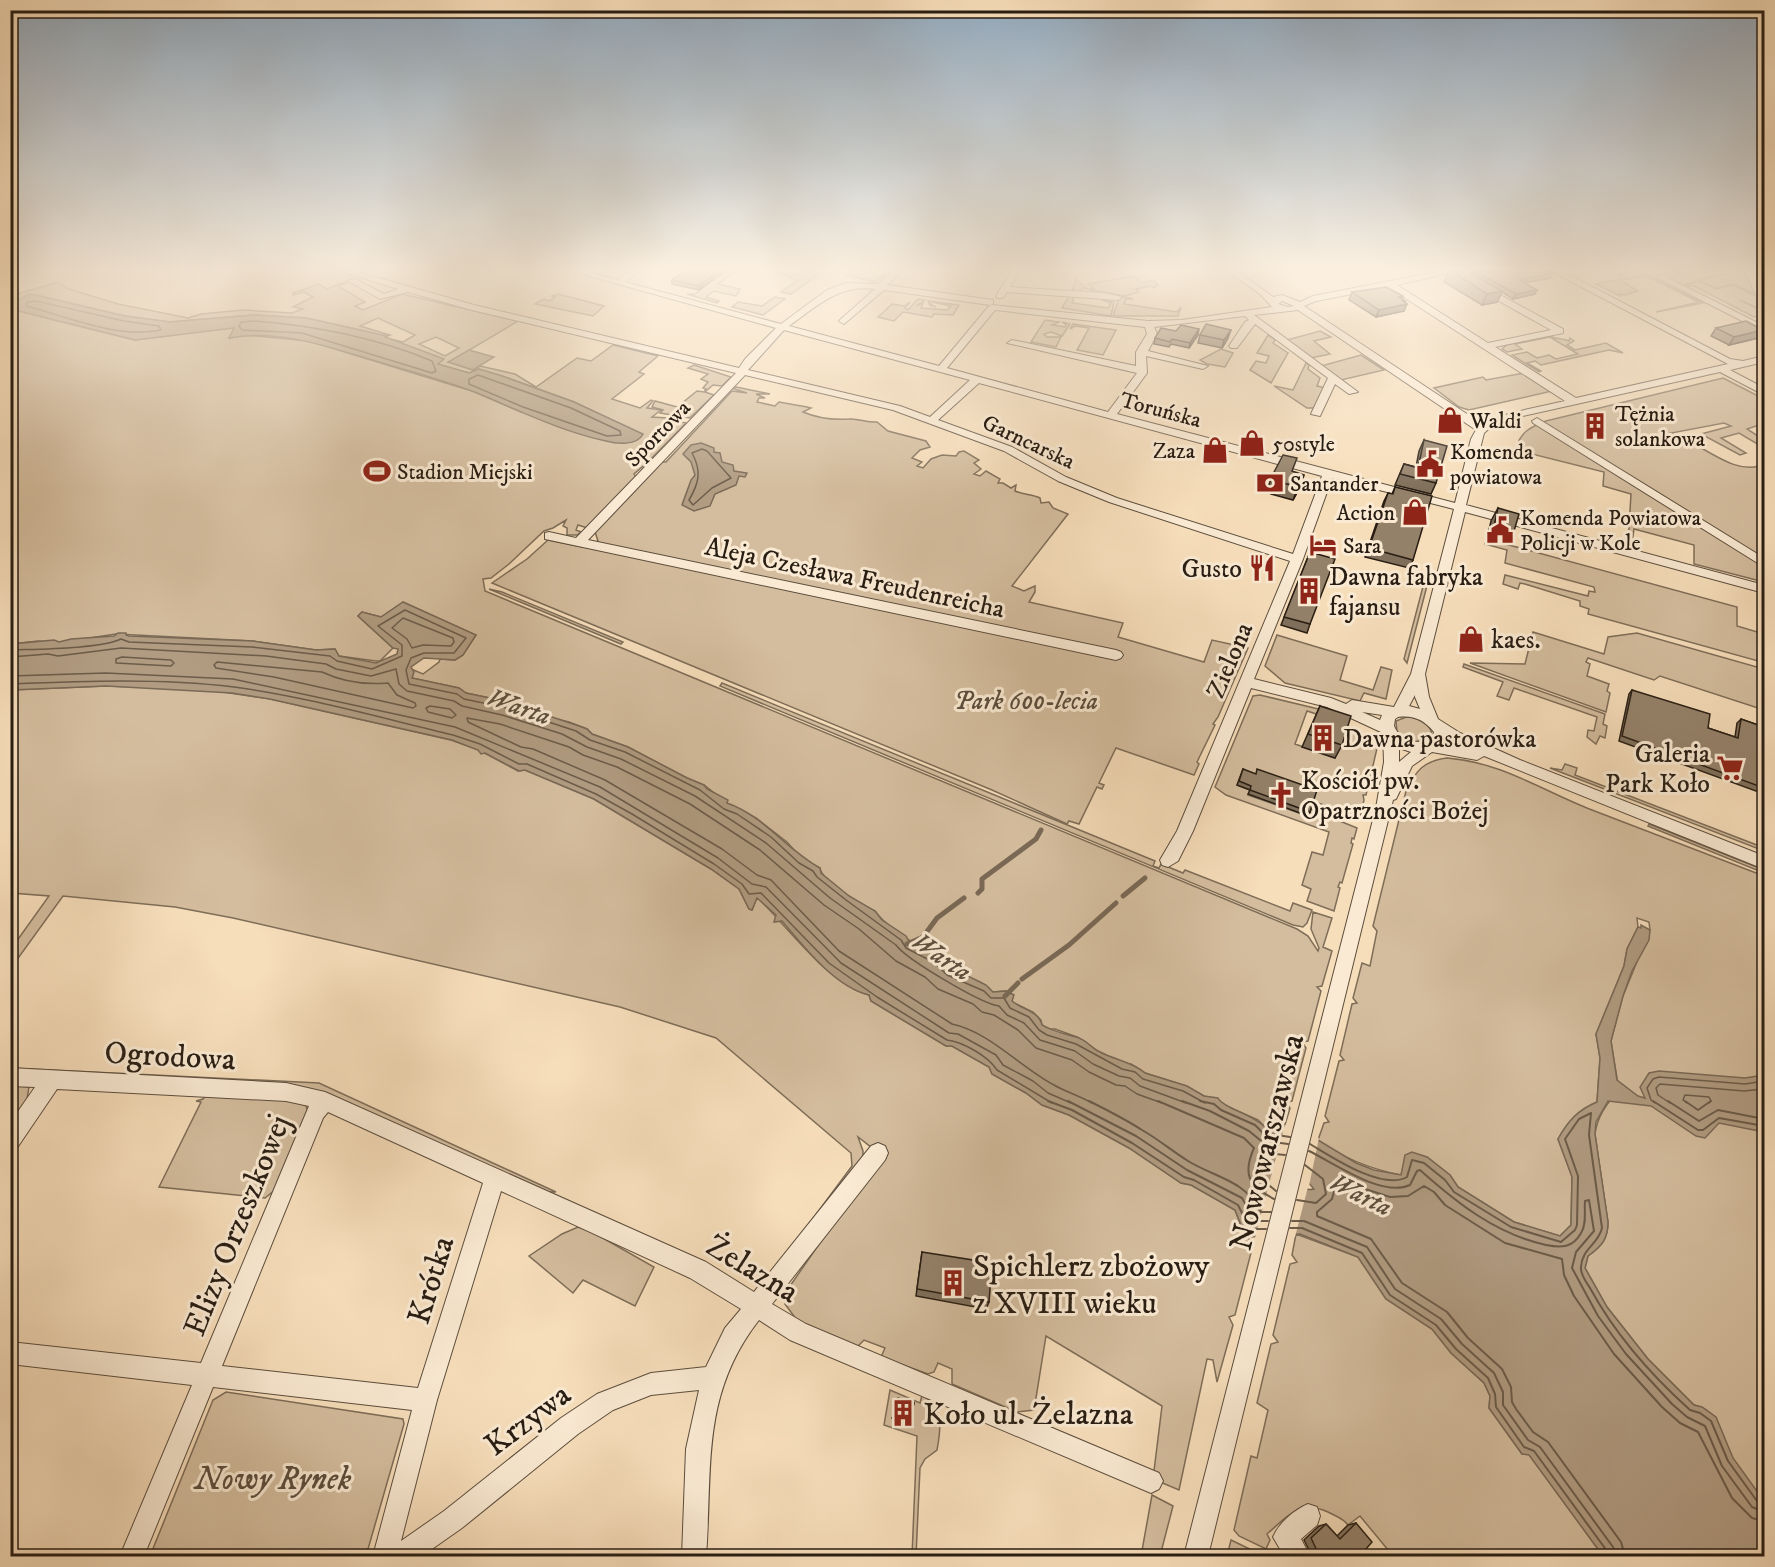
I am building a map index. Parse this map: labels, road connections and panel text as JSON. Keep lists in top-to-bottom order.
{
  "streets": {
    "street": [
      "Toruńska",
      "Sportowa",
      "Garncarska",
      "Aleja Czesława Freudenreicha",
      "Zielona",
      "Ogrodowa",
      "Nowowarszawska",
      "Elizy Orzeszkowej",
      "Żelazna",
      "Krótka",
      "Krzywa"
    ]
  },
  "crossings": [
    ["Toruńska", "Zielona"],
    ["Sportowa", "Garncarska"],
    ["Garncarska", "Zielona"],
    ["Ogrodowa", "Elizy Orzeszkowej"],
    ["Ogrodowa", "Żelazna"],
    ["Elizy Orzeszkowej", "Żelazna"],
    ["Żelazna", "Krótka"]
  ],
  "water": ["Warta"],
  "parks": ["Park 600-lecia", "Nowy Rynek"],
  "places": {
    "shop": [
      "Waldi",
      "50style",
      "Zaza",
      "Action",
      "kaes."
    ],
    "building": [
      "Tężnia solankowa",
      "Dawna fabryka fajansu",
      "Dawna pastorówka",
      "Spichlerz zbożowy z XVIII wieku",
      "Koło ul. Żelazna"
    ],
    "public building": ["Komenda powiatowa", "Komenda Powiatowa Policji w Kole"],
    "sports": ["Stadion Miejski"],
    "bank": ["Santander"],
    "hotel": ["Sara"],
    "restaurant": ["Gusto"],
    "supermarket": ["Galeria Park Koło"],
    "church": ["Kościół pw. Opatrzności Bożej"]
  }
}
